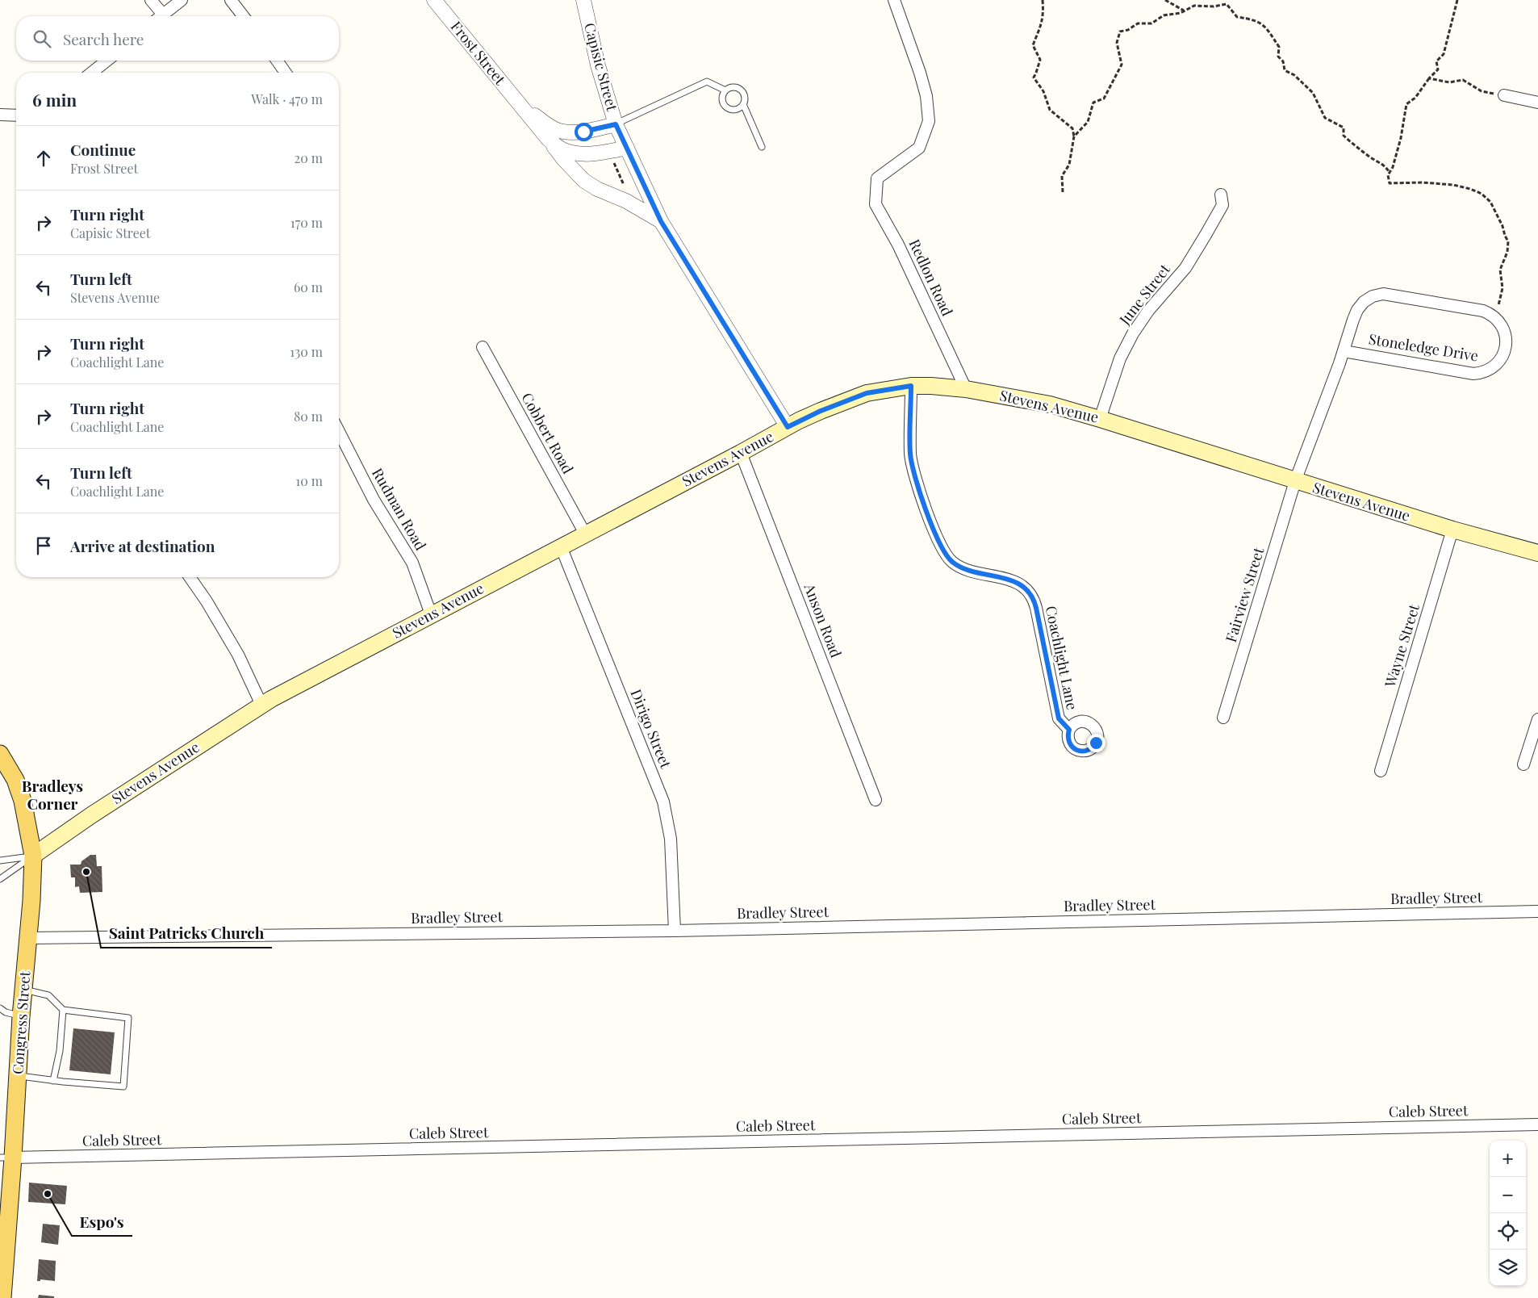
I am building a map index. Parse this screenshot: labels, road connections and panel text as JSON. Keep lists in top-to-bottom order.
{
  "streets": {
    "main road": ["Stevens Avenue", "Congress Street"],
    "street": [
      "Frost Street",
      "Capisic Street",
      "Redlon Road",
      "June Street",
      "Stoneledge Drive",
      "Cobbert Road",
      "Rudman Road",
      "Fairview Street",
      "Anson Road",
      "Wayne Street",
      "Coachlight Lane",
      "Dirigo Street",
      "Bradley Street",
      "Caleb Street"
    ]
  },
  "crossings": [
    ["Frost Street", "Capisic Street"],
    ["Capisic Street", "Stevens Avenue"],
    ["Redlon Road", "Stevens Avenue"],
    ["June Street", "Stevens Avenue"],
    ["Stoneledge Drive", "Stevens Avenue"],
    ["Stoneledge Drive", "Fairview Street"],
    ["Stevens Avenue", "Cobbert Road"],
    ["Stevens Avenue", "Rudman Road"],
    ["Stevens Avenue", "Fairview Street"],
    ["Stevens Avenue", "Anson Road"],
    ["Stevens Avenue", "Wayne Street"],
    ["Stevens Avenue", "Coachlight Lane"],
    ["Stevens Avenue", "Dirigo Street"],
    ["Stevens Avenue", "Congress Street"],
    ["Dirigo Street", "Bradley Street"],
    ["Bradley Street", "Congress Street"],
    ["Congress Street", "Caleb Street"]
  ],
  "districts": ["Bradleys Corner"],
  "places": ["Saint Patricks Church", "Espo's"],
  "page": {
    "search": "Search here",
    "heading": ["6 min", "Walk · 470 m"],
    "list": [
      ["Continue", "Frost Street", "20 m"],
      ["Turn right", "Capisic Street", "170 m"],
      ["Turn left", "Stevens Avenue", "60 m"],
      ["Turn right", "Coachlight Lane", "130 m"],
      ["Turn right", "Coachlight Lane", "80 m"],
      ["Turn left", "Coachlight Lane", "10 m"],
      "Arrive at destination"
    ],
    "map_buttons": ["+", "−"]
  }
}
